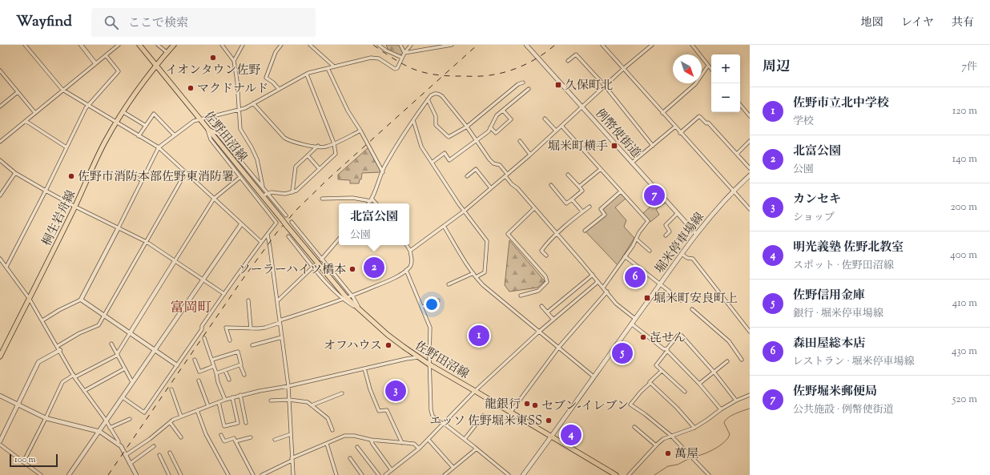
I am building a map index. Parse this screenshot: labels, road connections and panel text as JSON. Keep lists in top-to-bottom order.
{
  "streets": {
    "main road": ["佐野田沼線", "桐生岩舟線", "堀米停車場線"],
    "street": ["例幣使街道"]
  },
  "crossings": [
    ["例幣使街道", "堀米停車場線"],
    ["佐野田沼線", "桐生岩舟線"],
    ["佐野田沼線", "堀米停車場線"]
  ],
  "districts": ["富岡町"],
  "places": {
    "other": [
      "イオンタウン佐野",
      "マクドナルド",
      "佐野市消防本部佐野東消防署",
      "ソーラーハイツ橋本",
      "㐂せん",
      "オフハウス",
      "龍銀行",
      "セブン-イレブン",
      "エッソ 佐野堀米東SS",
      "萬屋"
    ],
    "transit": ["久保町北", "堀米町横手", "堀米町安良町上"]
  },
  "scale_bar": "100 m",
  "north": "bottom right",
  "page": {
    "header": "Wayfind",
    "search": "ここで検索",
    "nav": ["地図", "レイヤ", "共有"],
    "heading": ["周辺", "7件"],
    "map_buttons": ["+", "−"],
    "list": [
      {
        "mark": "1",
        "name": "佐野市立北中学校",
        "note": "学校",
        "value": "120 m"
      },
      {
        "mark": "2",
        "name": "北富公園",
        "note": "公園",
        "value": "140 m"
      },
      {
        "mark": "3",
        "name": "カンセキ",
        "note": "ショップ",
        "value": "200 m"
      },
      {
        "mark": "4",
        "name": "明光義塾 佐野北教室",
        "note": "スポット · 佐野田沼線",
        "value": "400 m"
      },
      {
        "mark": "5",
        "name": "佐野信用金庫",
        "note": "銀行 · 堀米停車場線",
        "value": "410 m"
      },
      {
        "mark": "6",
        "name": "森田屋総本店",
        "note": "レストラン · 堀米停車場線",
        "value": "430 m"
      },
      {
        "mark": "7",
        "name": "佐野堀米郵便局",
        "note": "公共施設 · 例幣使街道",
        "value": "520 m"
      }
    ],
    "pins": [
      "7",
      "2",
      "6",
      "1",
      "5",
      "3",
      "4"
    ],
    "popup": ["北富公園", "公園"],
    "scale": "100 m"
  }
}
